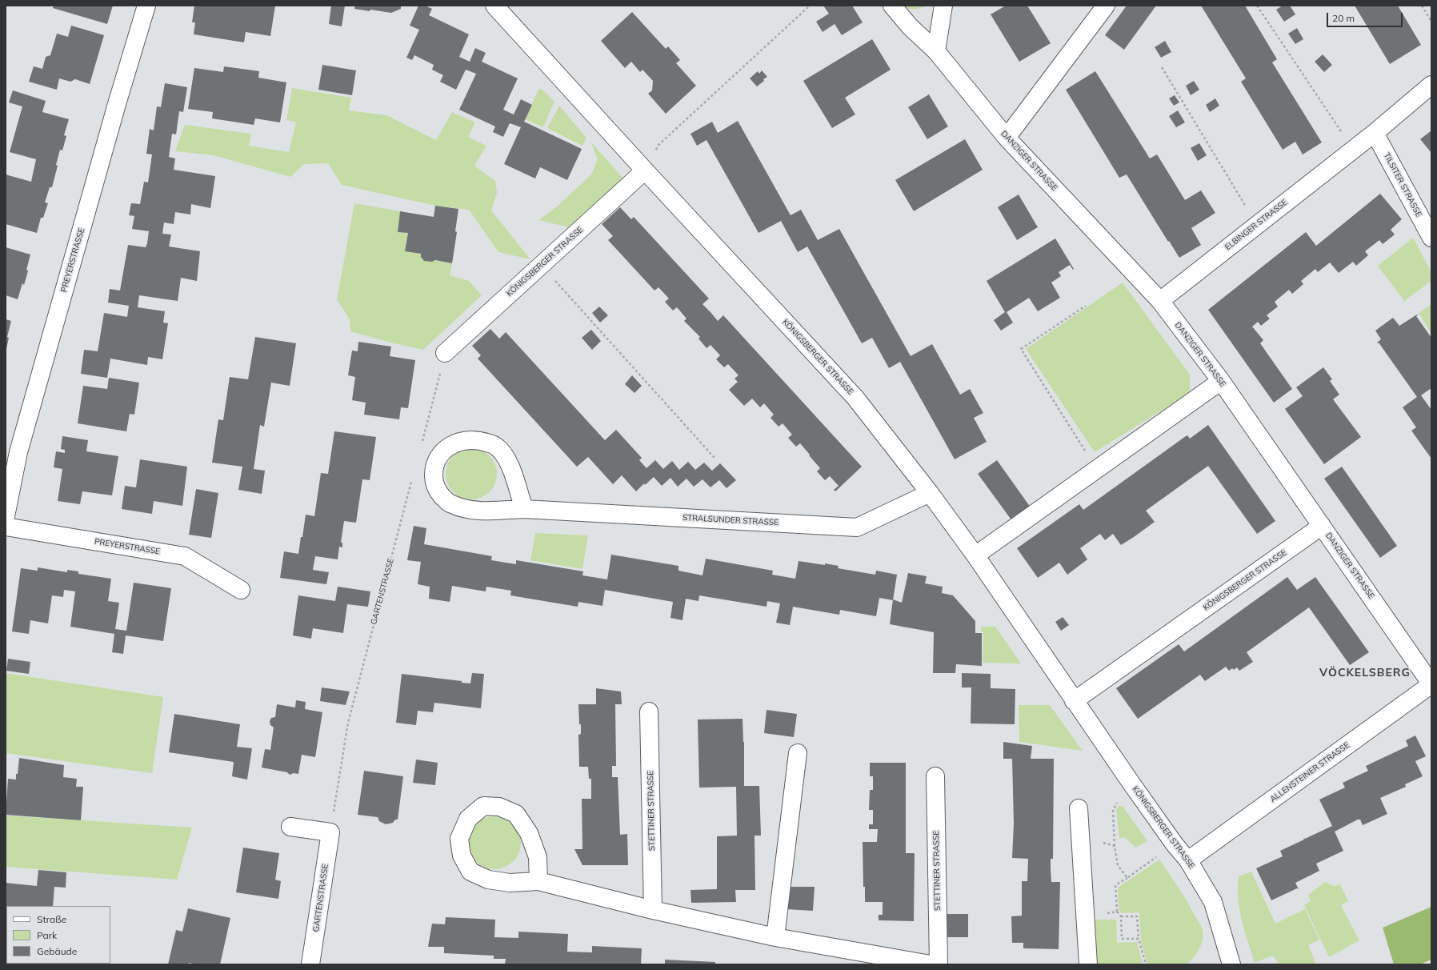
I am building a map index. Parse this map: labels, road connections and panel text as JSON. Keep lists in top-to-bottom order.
{
  "streets": {
    "street": [
      "DANZIGER STRASSE",
      "TILSITER STRASSE",
      "ELBINGER STRASSE",
      "PREYERSTRASSE",
      "KÖNIGSBERGER STRASSE",
      "STRALSUNDER STRASSE",
      "GARTENSTRASSE",
      "ALLENSTEINER STRASSE",
      "STETTINER STRASSE"
    ]
  },
  "crossings": [
    ["DANZIGER STRASSE", "ELBINGER STRASSE"],
    ["DANZIGER STRASSE", "KÖNIGSBERGER STRASSE"],
    ["DANZIGER STRASSE", "ALLENSTEINER STRASSE"],
    ["TILSITER STRASSE", "ELBINGER STRASSE"],
    ["KÖNIGSBERGER STRASSE", "STRALSUNDER STRASSE"],
    ["KÖNIGSBERGER STRASSE", "ALLENSTEINER STRASSE"]
  ],
  "districts": ["VÖCKELSBERG"],
  "legend": ["Straße", "Park", "Gebäude"],
  "scale_bar": "20 m"
}
